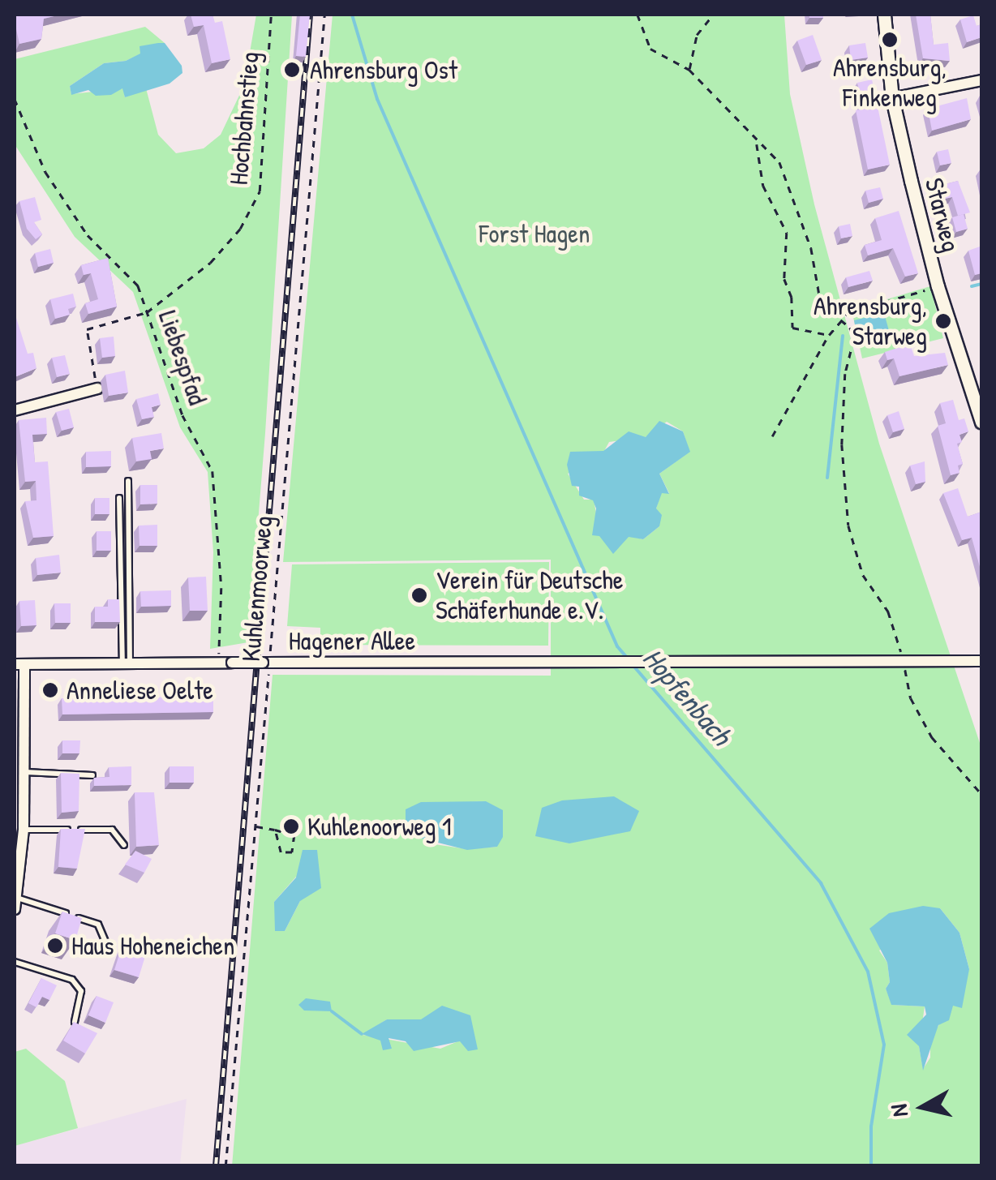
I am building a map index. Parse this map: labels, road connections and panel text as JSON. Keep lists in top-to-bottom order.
{
  "streets": {
    "street": ["Starweg", "Hagener Allee"],
    "path": ["Hochbahnstieg", "Liebespfad", "Kuhlenmoorweg"]
  },
  "crossings": [
    ["Hochbahnstieg", "Liebespfad"],
    ["Liebespfad", "Hagener Allee"],
    ["Kuhlenmoorweg", "Hagener Allee"]
  ],
  "water": ["Hopfenbach"],
  "parks": ["Forst Hagen"],
  "places": [
    "Ahrensburg, Finkenweg",
    "Ahrensburg Ost",
    "Ahrensburg, Starweg",
    "Verein für Deutsche Schäferhunde e.V.",
    "Anneliese Oelte",
    "Kuhlenoorweg 1",
    "Haus Hoheneichen"
  ],
  "north": "left"
}
